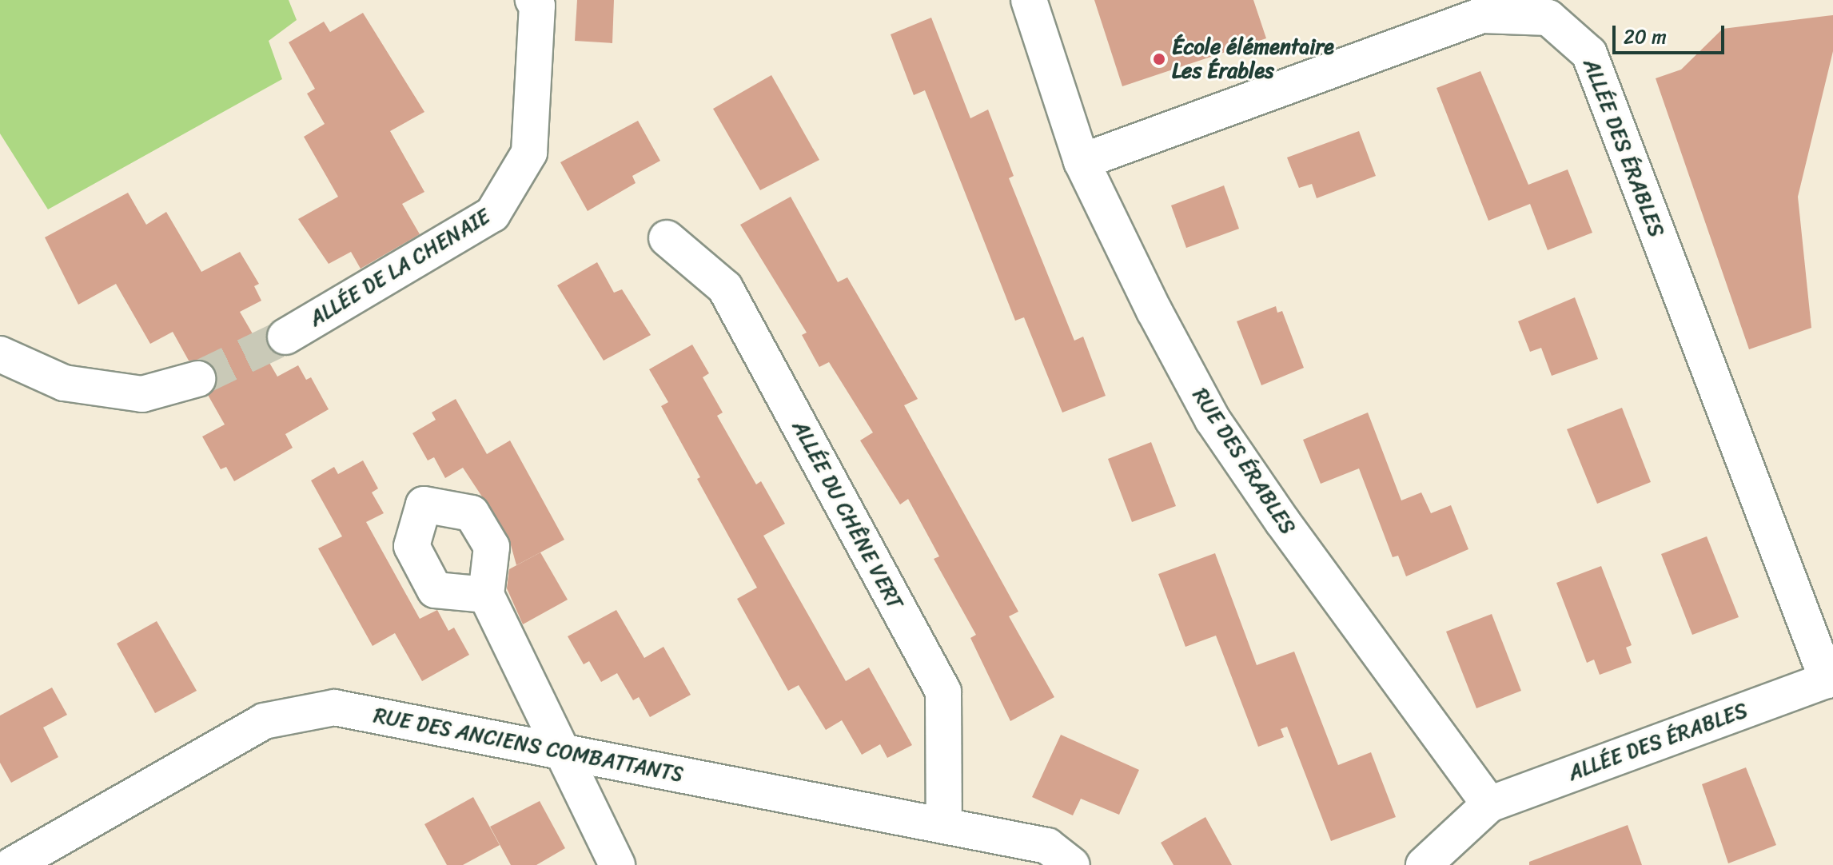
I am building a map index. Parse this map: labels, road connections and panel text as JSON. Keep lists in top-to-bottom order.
{
  "streets": {
    "street": [
      "ALLÉE DES ÉRABLES",
      "ALLÉE DE LA CHENAIE",
      "RUE DES ÉRABLES",
      "ALLÉE DU CHÊNE VERT",
      "RUE DES ANCIENS COMBATTANTS"
    ]
  },
  "crossings": [
    ["ALLÉE DES ÉRABLES", "RUE DES ÉRABLES"],
    ["ALLÉE DU CHÊNE VERT", "RUE DES ANCIENS COMBATTANTS"]
  ],
  "places": ["École élémentaire Les Érables"],
  "scale_bar": "20 m"
}
